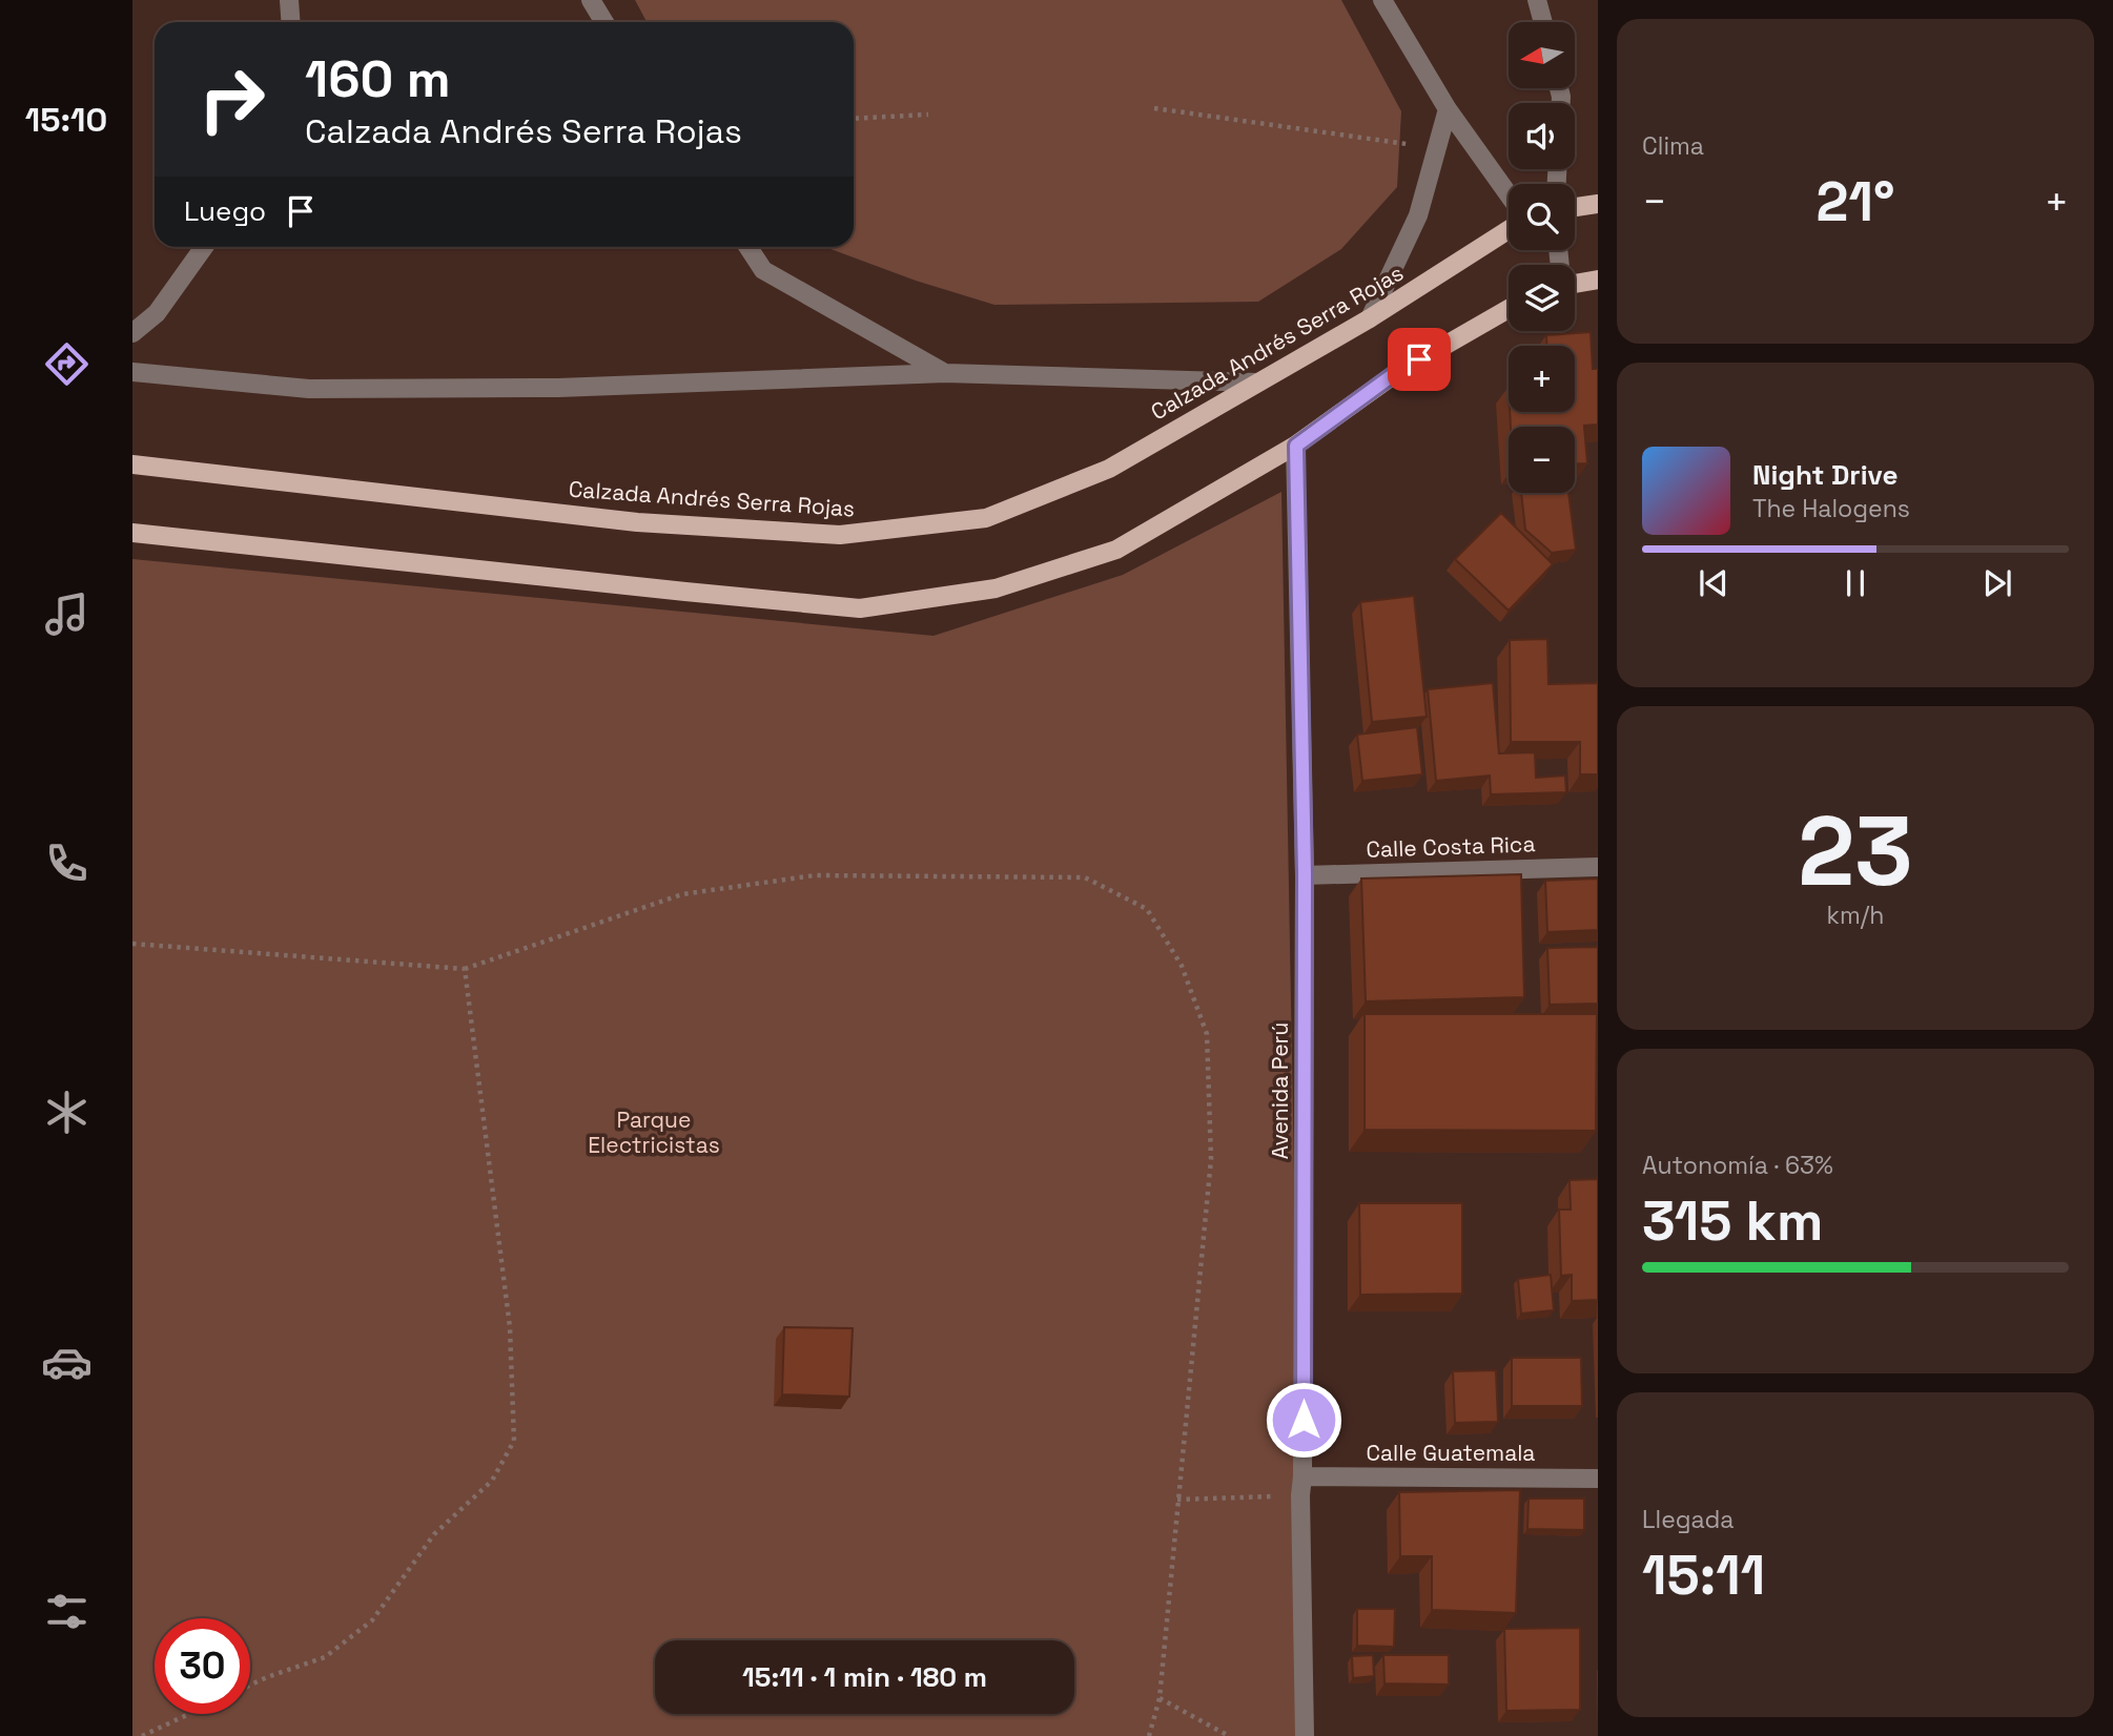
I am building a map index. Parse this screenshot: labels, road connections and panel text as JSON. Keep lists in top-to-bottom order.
{
  "streets": {
    "main road": ["Calzada Andrés Serra Rojas"],
    "street": ["Calle Costa Rica", "Avenida Perú", "Calle Guatemala"]
  },
  "crossings": [
    ["Calle Costa Rica", "Avenida Perú"],
    ["Avenida Perú", "Calle Guatemala"]
  ],
  "parks": ["Parque Electricistas"],
  "north": "left",
  "page": {
    "tabs": "15:10",
    "tile": [
      "Clima",
      ["23", "km/h"],
      ["Autonomía · 63%", "315 km"],
      ["Llegada", "15:11"]
    ],
    "map_buttons": ["+", "−"],
    "turn": ["160 m", "Calzada Andrés Serra Rojas"],
    "heat": ["−", "21°", "+"],
    "then": "Luego",
    "song": ["Night Drive", "The Halogens"],
    "limit": "30",
    "trip": "15:11 · 1 min · 180 m"
  }
}
